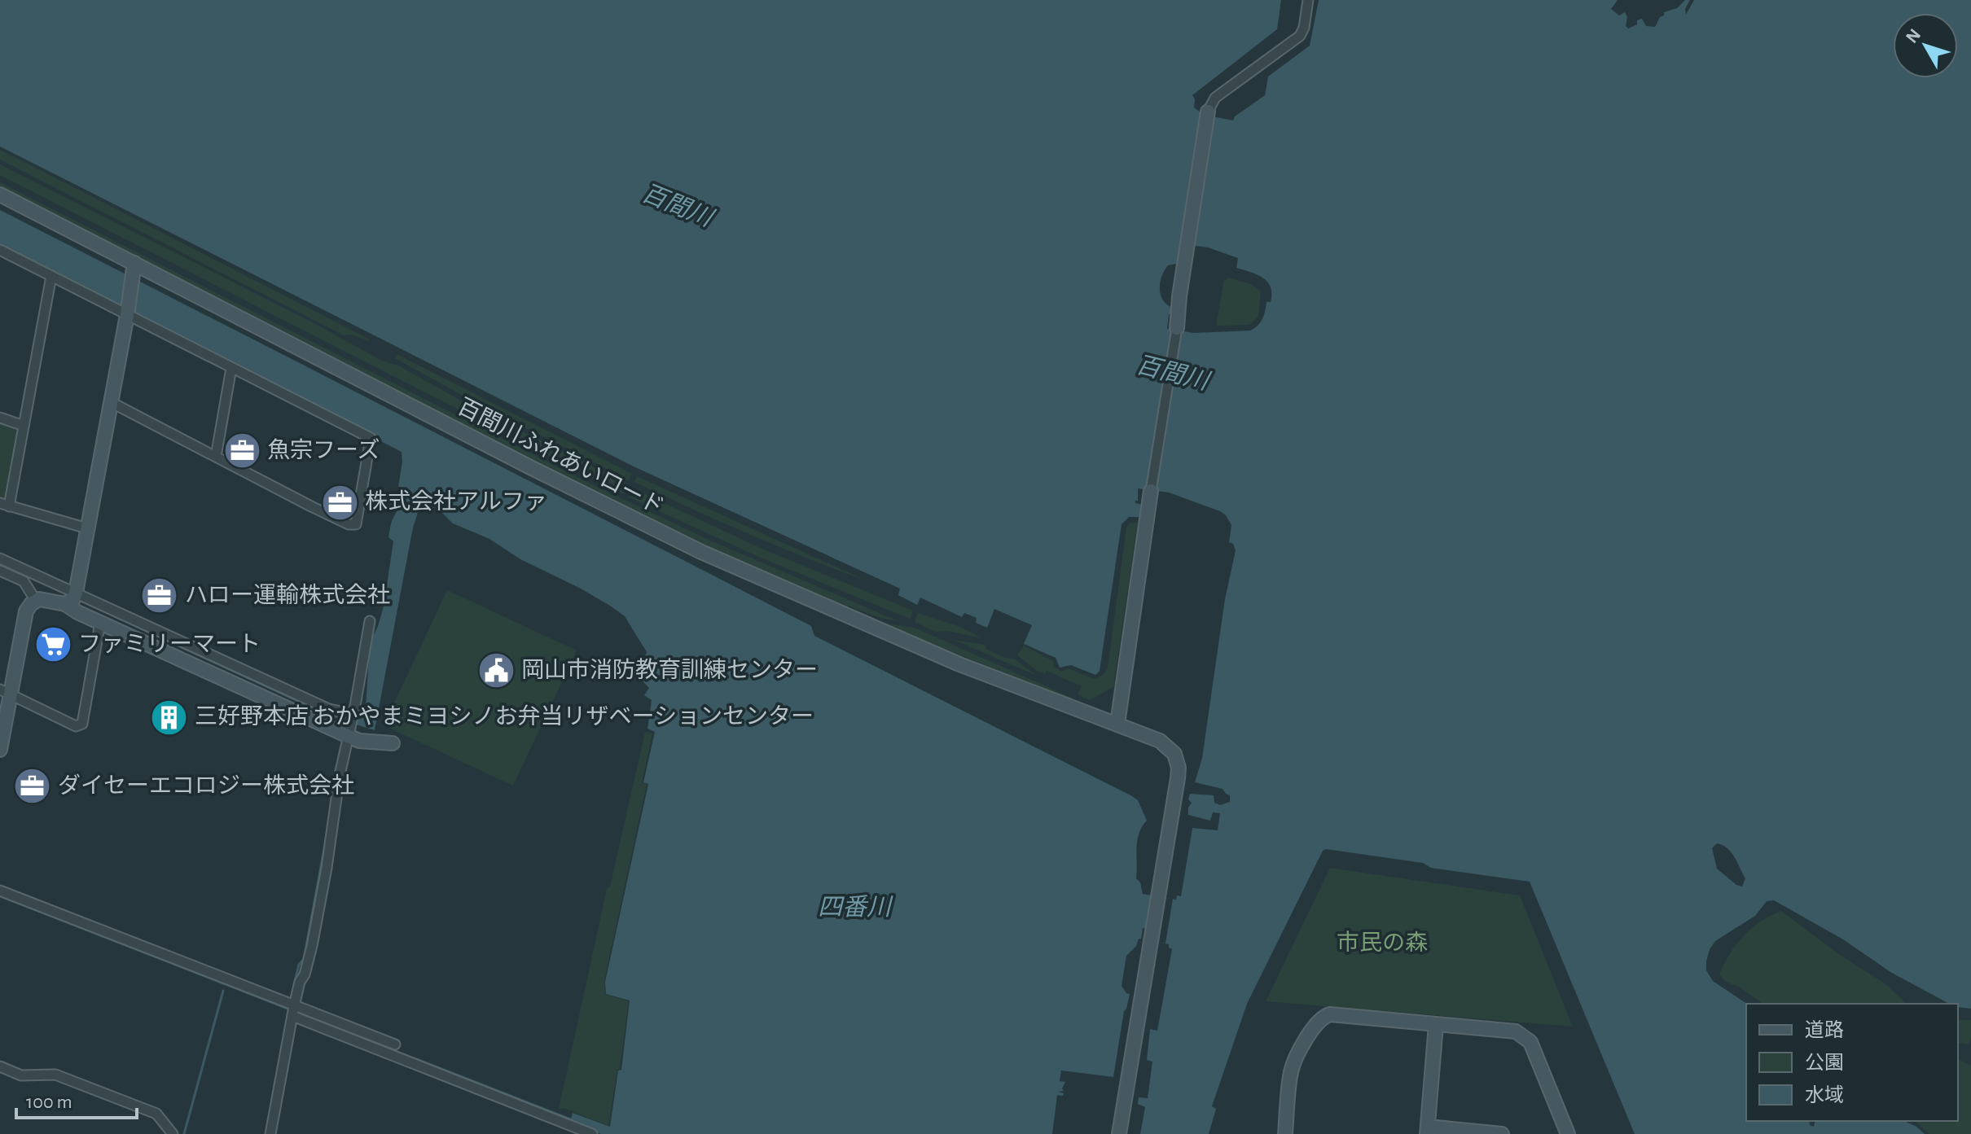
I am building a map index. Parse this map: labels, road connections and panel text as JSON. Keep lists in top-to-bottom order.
{
  "streets": {
    "street": ["百間川ふれあいロード"]
  },
  "water": ["百間川", "四番川"],
  "parks": ["市民の森"],
  "places": {
    "office": [
      "魚宗フーズ",
      "株式会社アルファ",
      "ハロー運輸株式会社",
      "ダイセーエコロジー株式会社"
    ],
    "supermarket": ["ファミリーマート"],
    "public building": ["岡山市消防教育訓練センター"],
    "building": ["三好野本店 おかやまミヨシノお弁当リザベーションセンター"]
  },
  "legend": ["道路", "公園", "水域"],
  "scale_bar": "100 m",
  "north": "top left"
}
